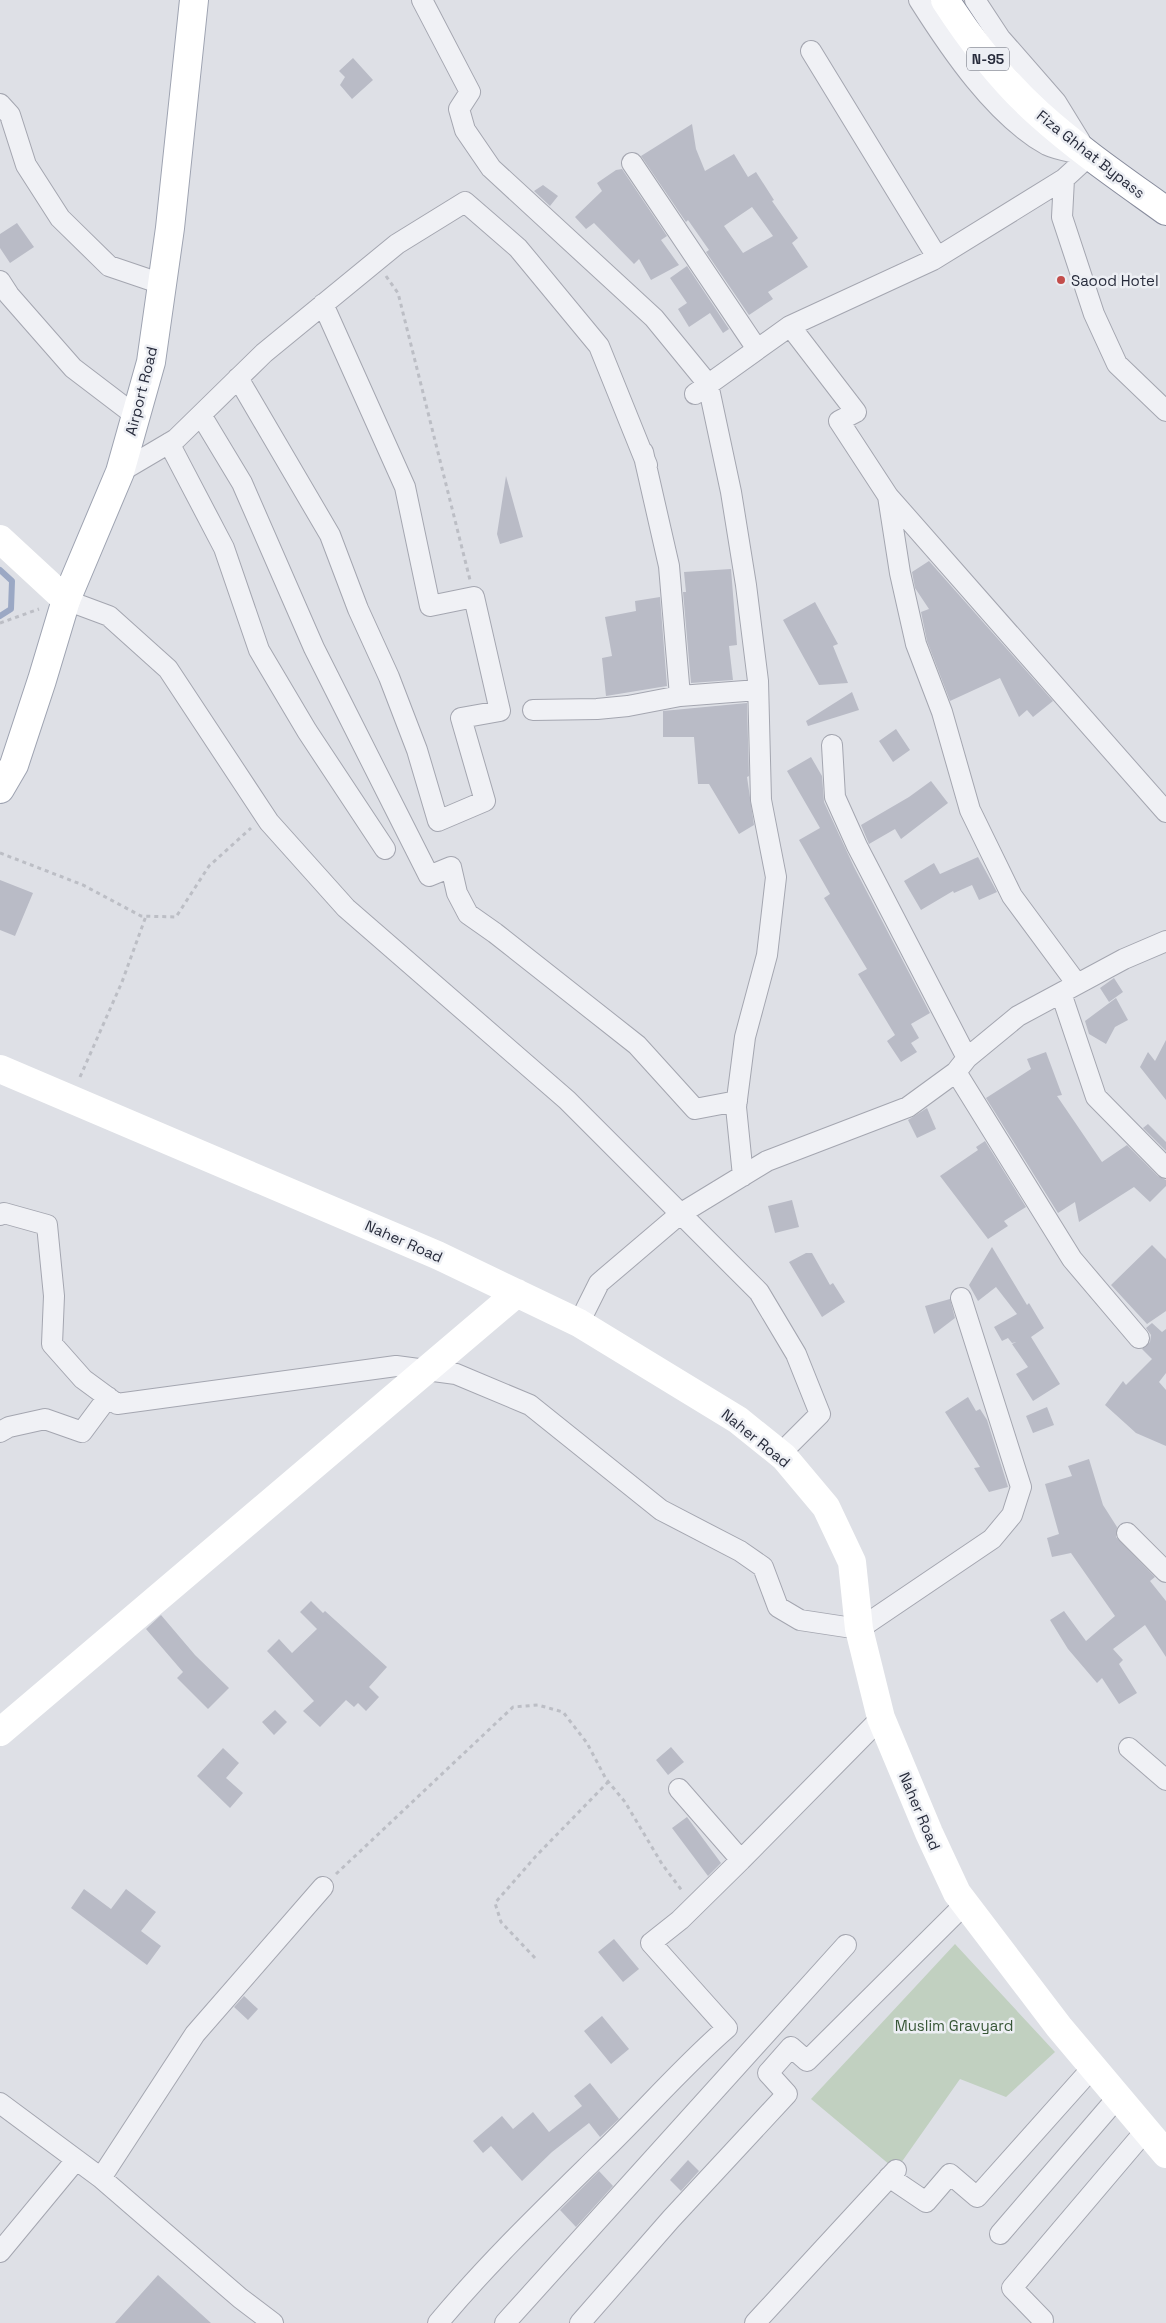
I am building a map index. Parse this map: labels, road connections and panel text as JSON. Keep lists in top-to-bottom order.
{
  "streets": {
    "main road": [
      "N-95",
      "Fiza Ghhat Bypass",
      "Airport Road",
      "Naher Road"
    ]
  },
  "parks": ["Muslim Gravyard"],
  "places": ["Saood Hotel"]
}
